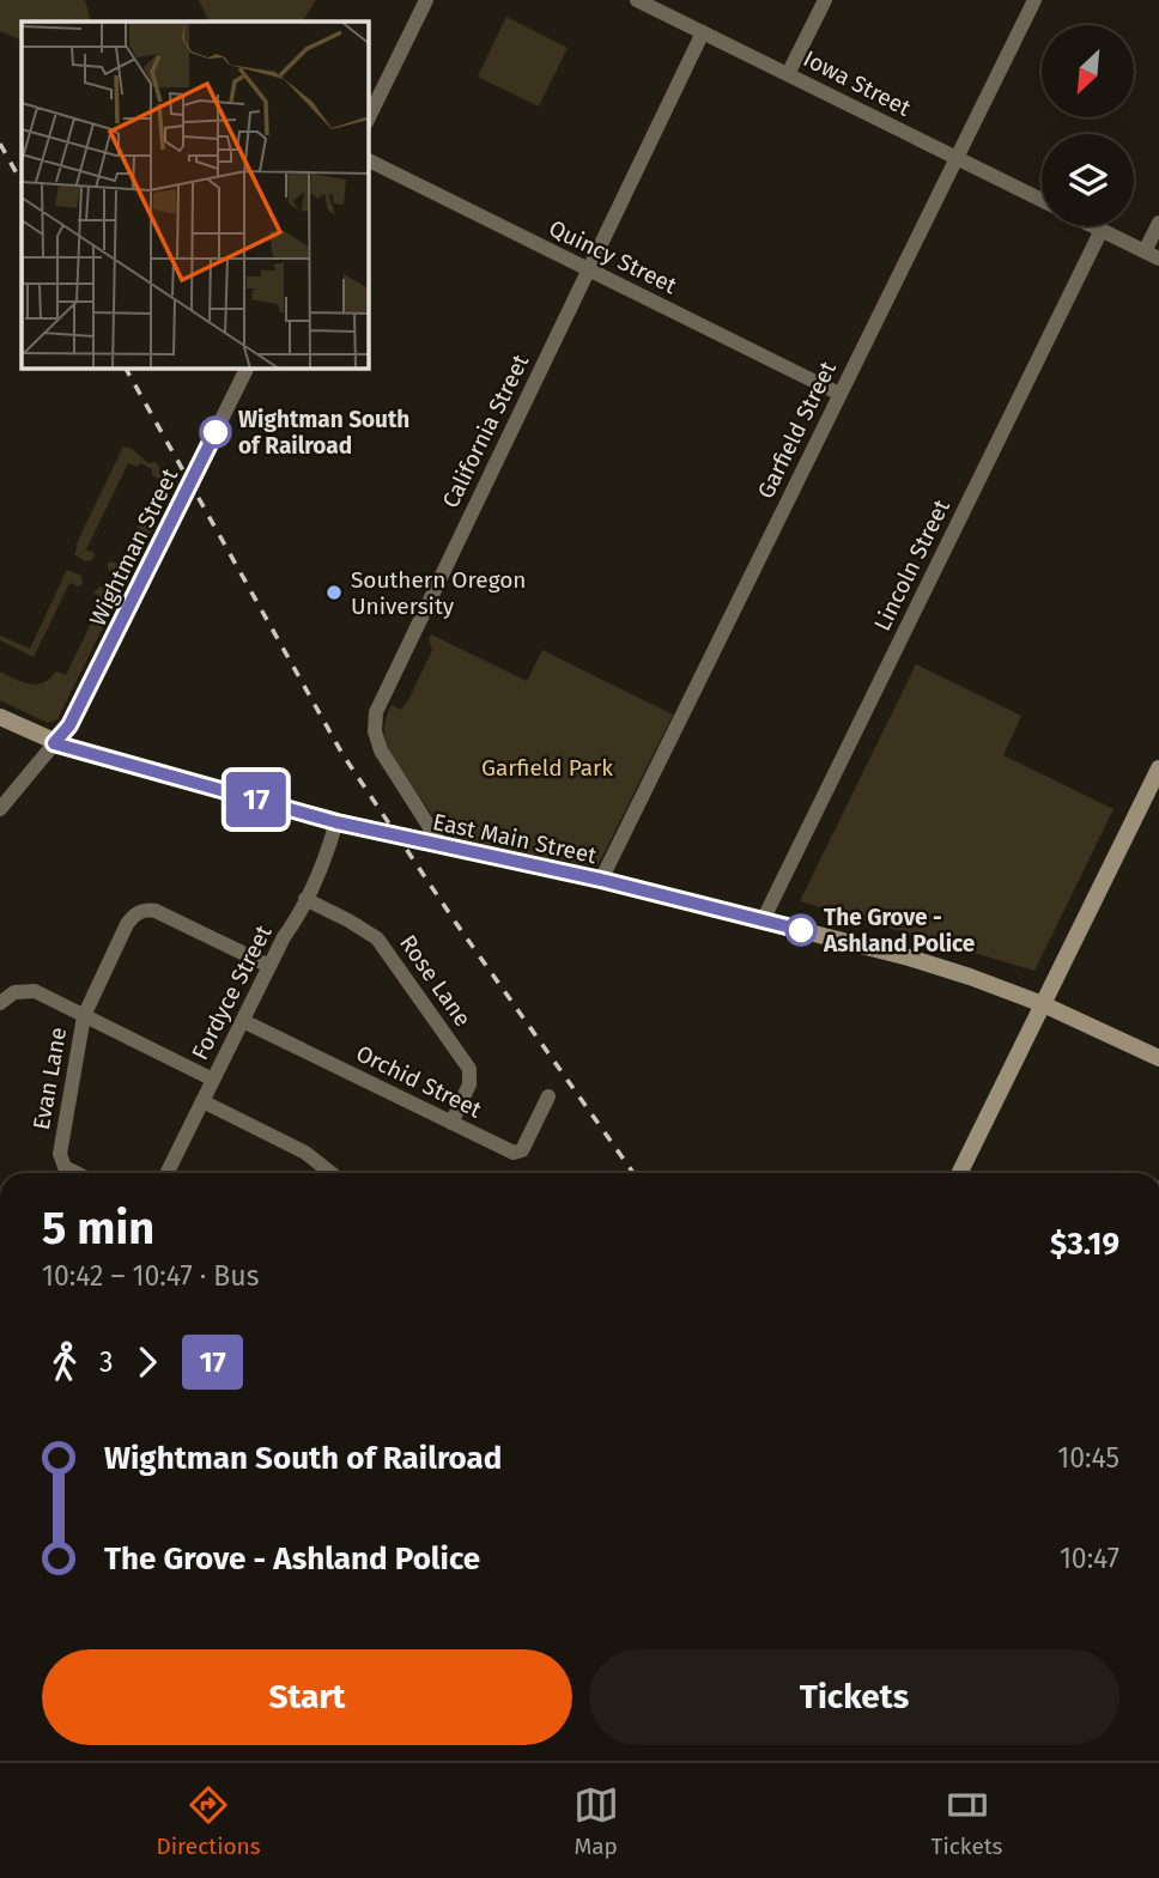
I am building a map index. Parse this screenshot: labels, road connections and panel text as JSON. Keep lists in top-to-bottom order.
{
  "streets": {
    "street": [
      "Iowa Street",
      "Quincy Street",
      "Garfield Street",
      "California Street",
      "Wightman Street",
      "Lincoln Street",
      "East Main Street",
      "Rose Lane",
      "Fordyce Street",
      "Evan Lane",
      "Orchid Street"
    ]
  },
  "crossings": [
    ["Iowa Street", "Garfield Street"],
    ["Iowa Street", "California Street"],
    ["Quincy Street", "Garfield Street"],
    ["Quincy Street", "California Street"],
    ["Garfield Street", "East Main Street"],
    ["California Street", "East Main Street"],
    ["Wightman Street", "East Main Street"],
    ["Lincoln Street", "East Main Street"],
    ["East Main Street", "Fordyce Street"],
    ["Rose Lane", "Fordyce Street"],
    ["Rose Lane", "Orchid Street"],
    ["Fordyce Street", "Evan Lane"],
    ["Fordyce Street", "Orchid Street"]
  ],
  "parks": ["Garfield Park"],
  "places": ["Wightman South of Railroad", "Southern Oregon University", "The Grove - Ashland Police"],
  "lines": ["bus line 17"],
  "north": "bottom left",
  "page": {
    "on_map": "17",
    "heading": ["5 min", "10:42 – 10:47 · Bus", "$3.19"],
    "legs": ["3", "17"],
    "list": [
      {
        "name": "Wightman South of Railroad",
        "value": "10:45"
      },
      {
        "name": "The Grove - Ashland Police",
        "value": "10:47"
      }
    ],
    "buttons": ["Start", "Tickets"],
    "tabs": ["Directions", "Map", "Tickets"]
  }
}
